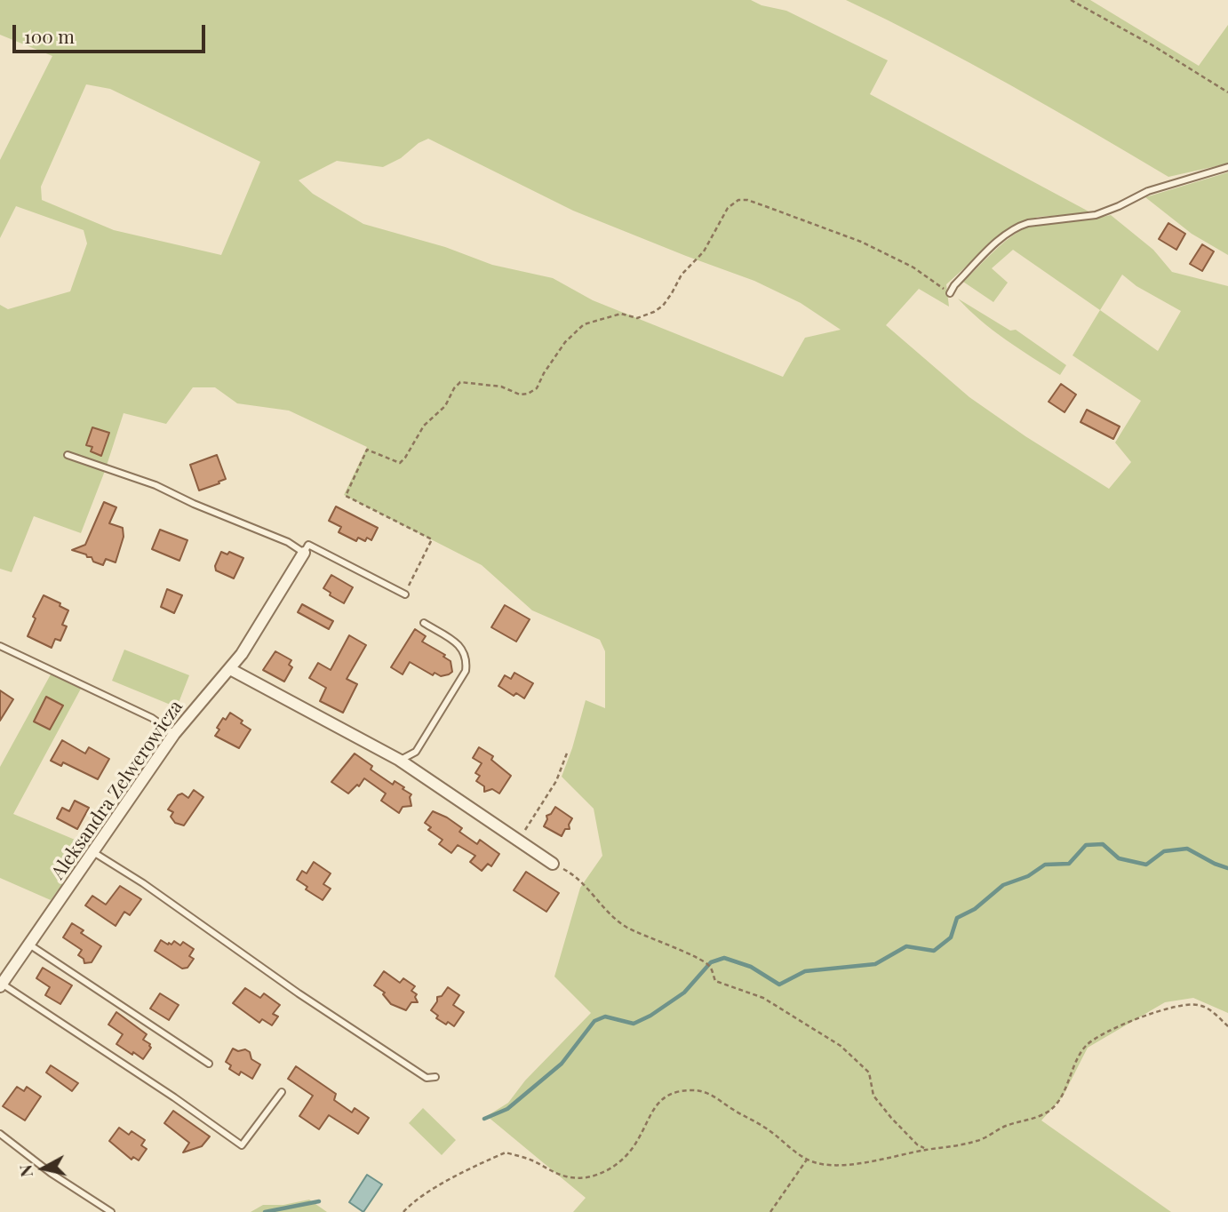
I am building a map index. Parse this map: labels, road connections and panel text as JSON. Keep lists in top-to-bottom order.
{
  "streets": {
    "street": ["Aleksandra Zelwerowicza"]
  },
  "scale_bar": "100 m",
  "north": "left"
}
